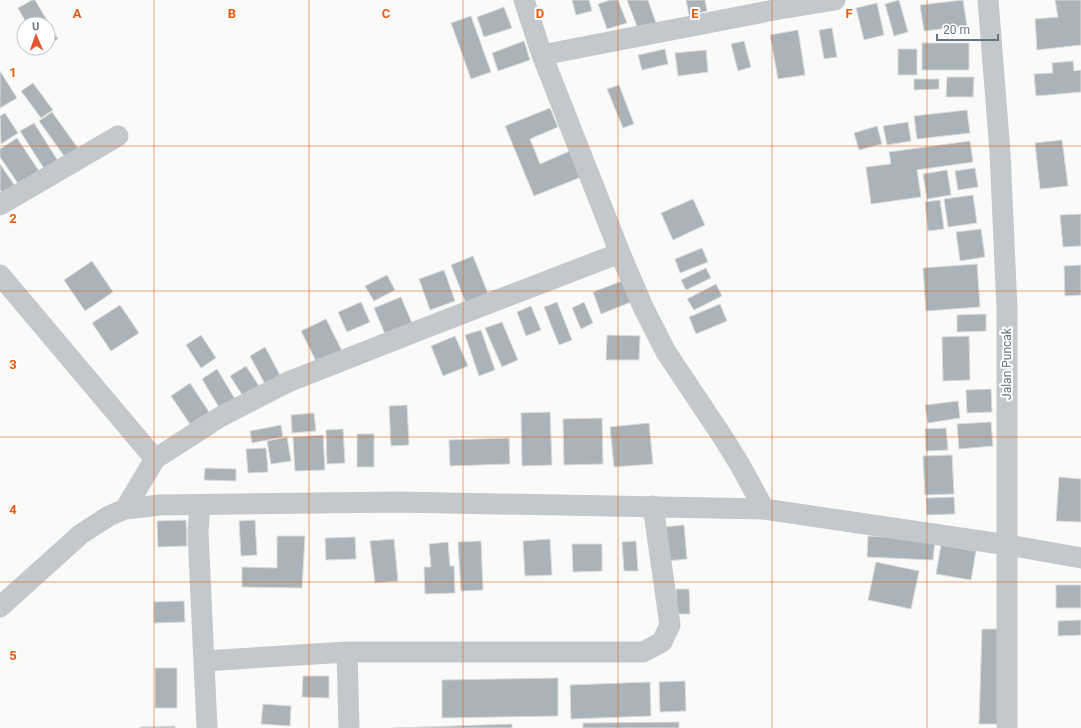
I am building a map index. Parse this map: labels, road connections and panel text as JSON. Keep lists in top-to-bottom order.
{
  "streets": {
    "street": ["Jalan Puncak"]
  },
  "scale_bar": "20 m",
  "north": "top",
  "grid": {
    "columns": [
      "A",
      "B",
      "C",
      "D",
      "E",
      "F"
    ],
    "rows": [
      "1",
      "2",
      "3",
      "4",
      "5"
    ]
  }
}
